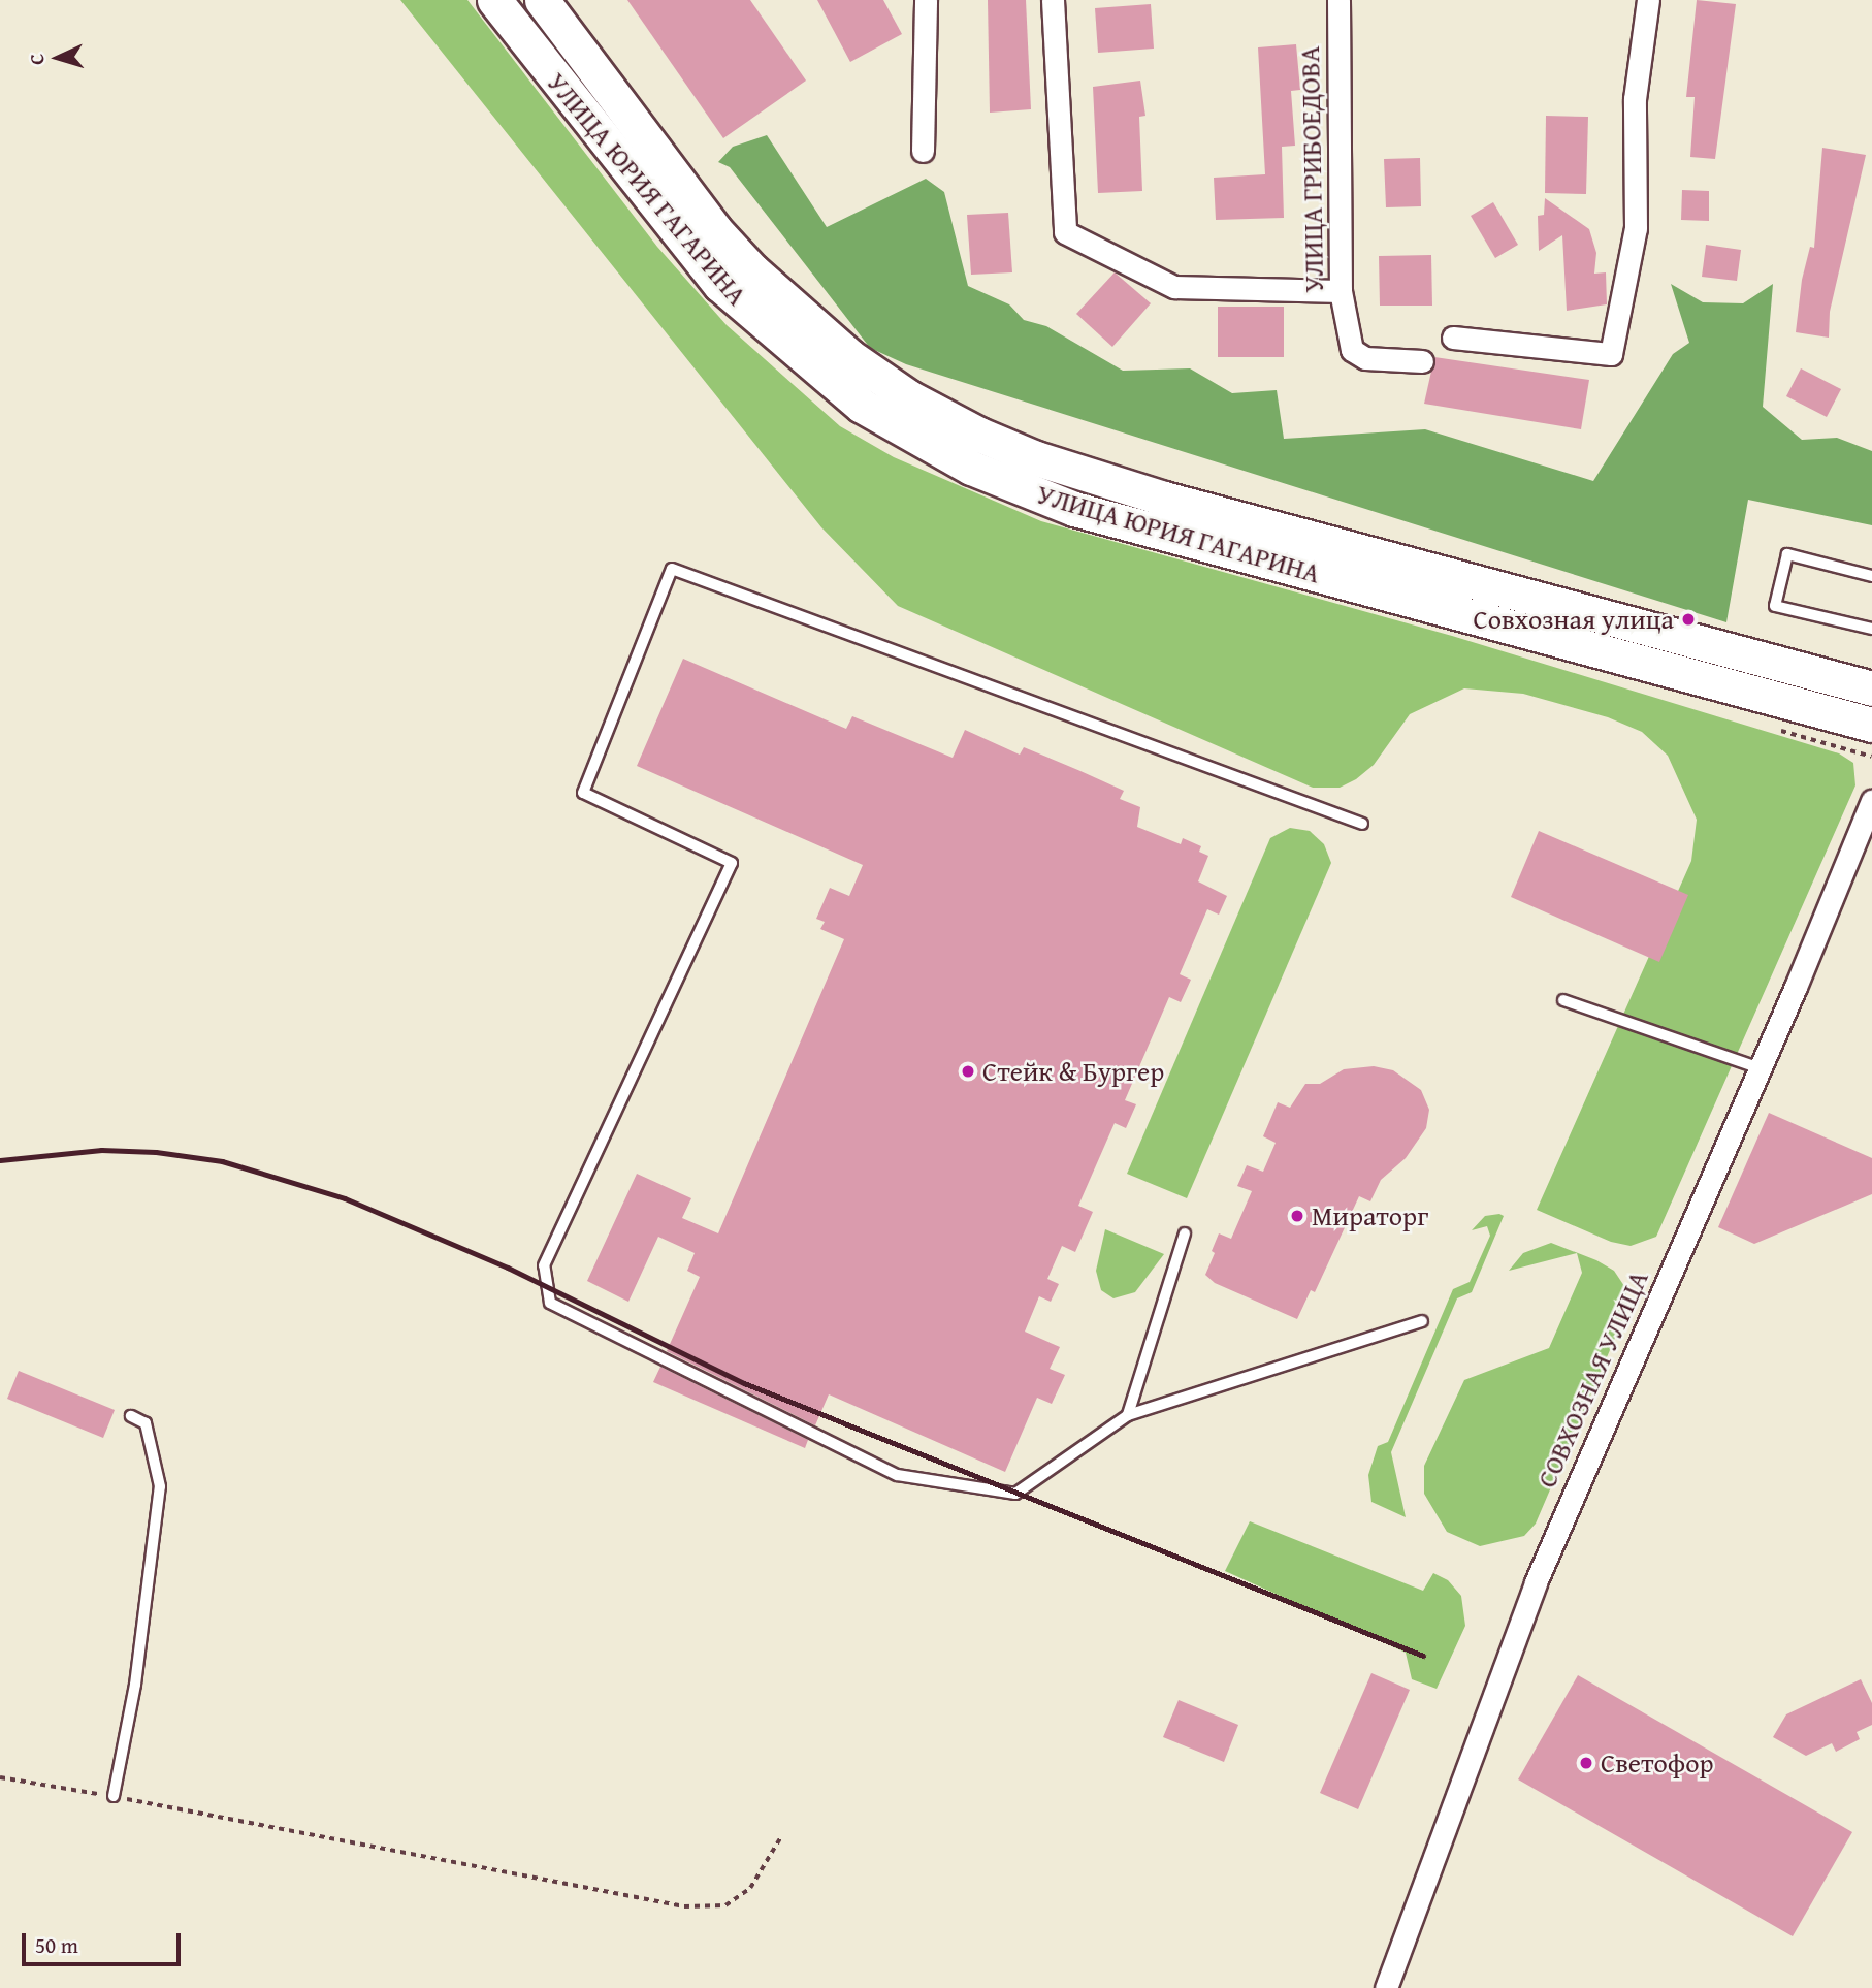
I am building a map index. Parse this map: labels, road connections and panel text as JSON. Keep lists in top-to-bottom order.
{
  "streets": {
    "main road": ["УЛИЦА ЮРИЯ ГАГАРИНА"],
    "street": ["УЛИЦА ГРИБОЕДОВА", "СОВХОЗНАЯ УЛИЦА"]
  },
  "places": [
    "Совхозная улица",
    "Стейк & Бургер",
    "Мираторг",
    "Светофор"
  ],
  "scale_bar": "50 m",
  "north": "left"
}
